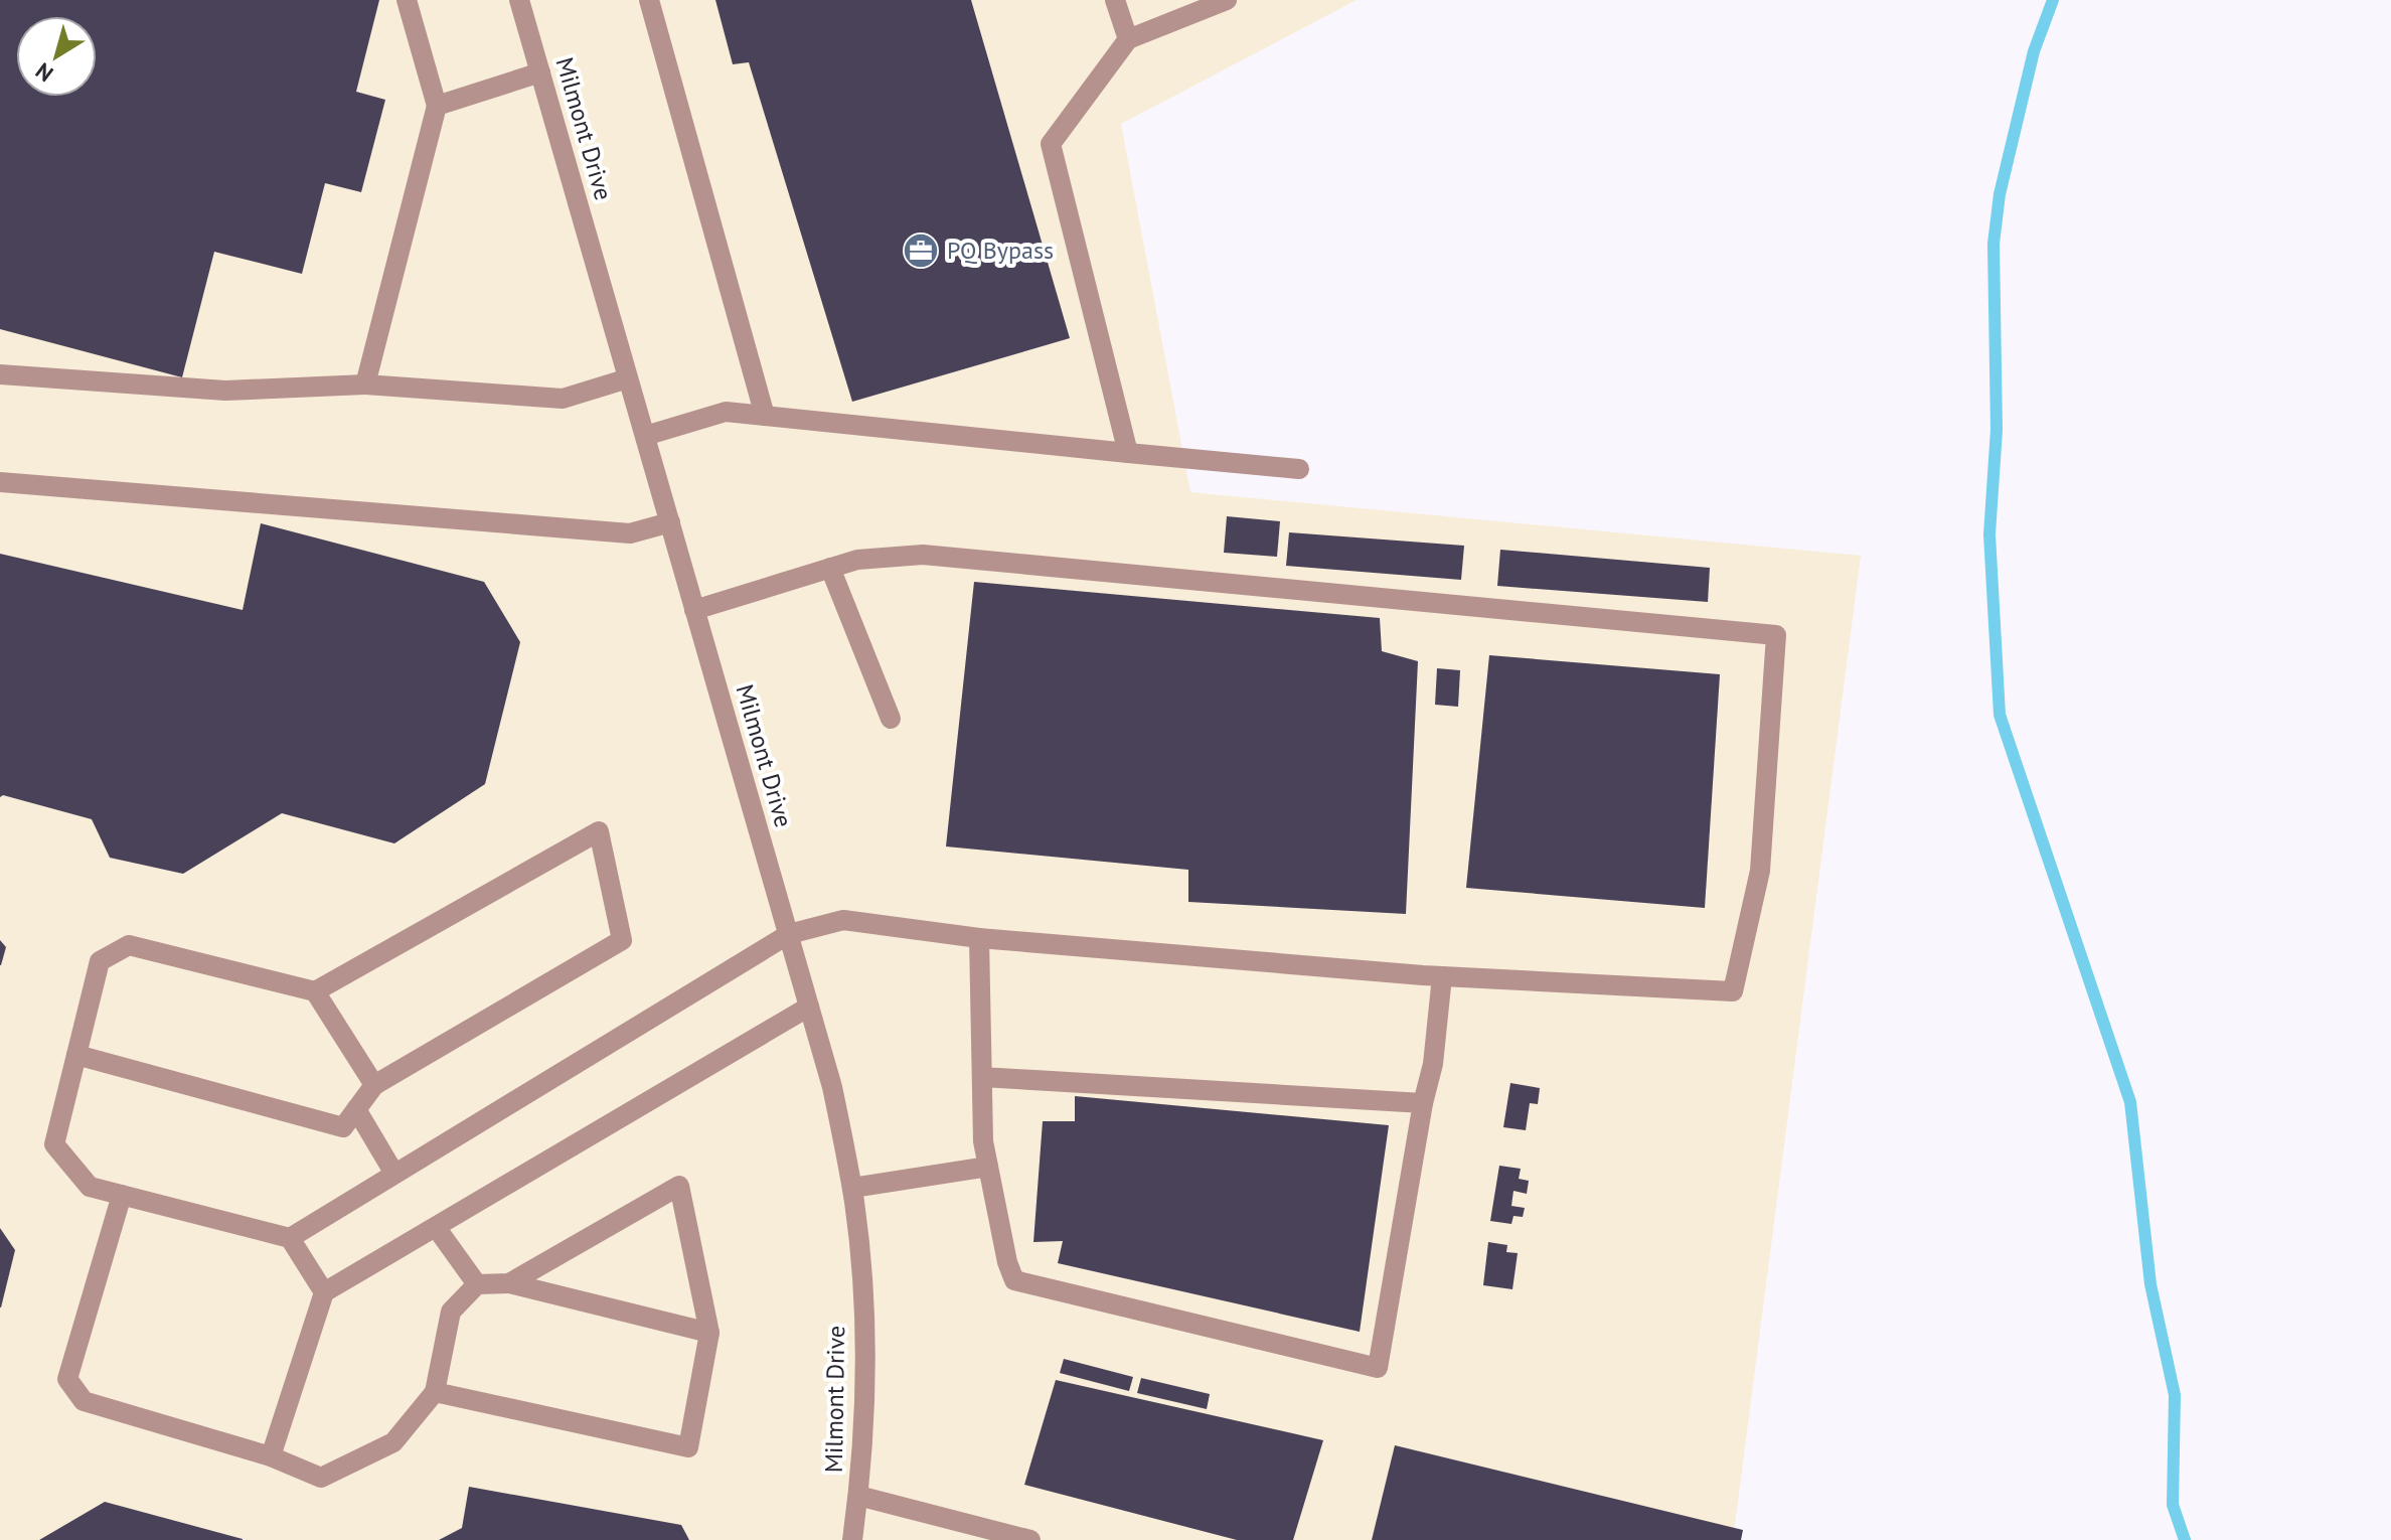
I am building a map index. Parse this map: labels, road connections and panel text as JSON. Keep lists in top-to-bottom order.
{
  "streets": {
    "street": ["Milmont Drive"]
  },
  "places": {
    "office": ["PQ Bypass"]
  },
  "north": "bottom left"
}
